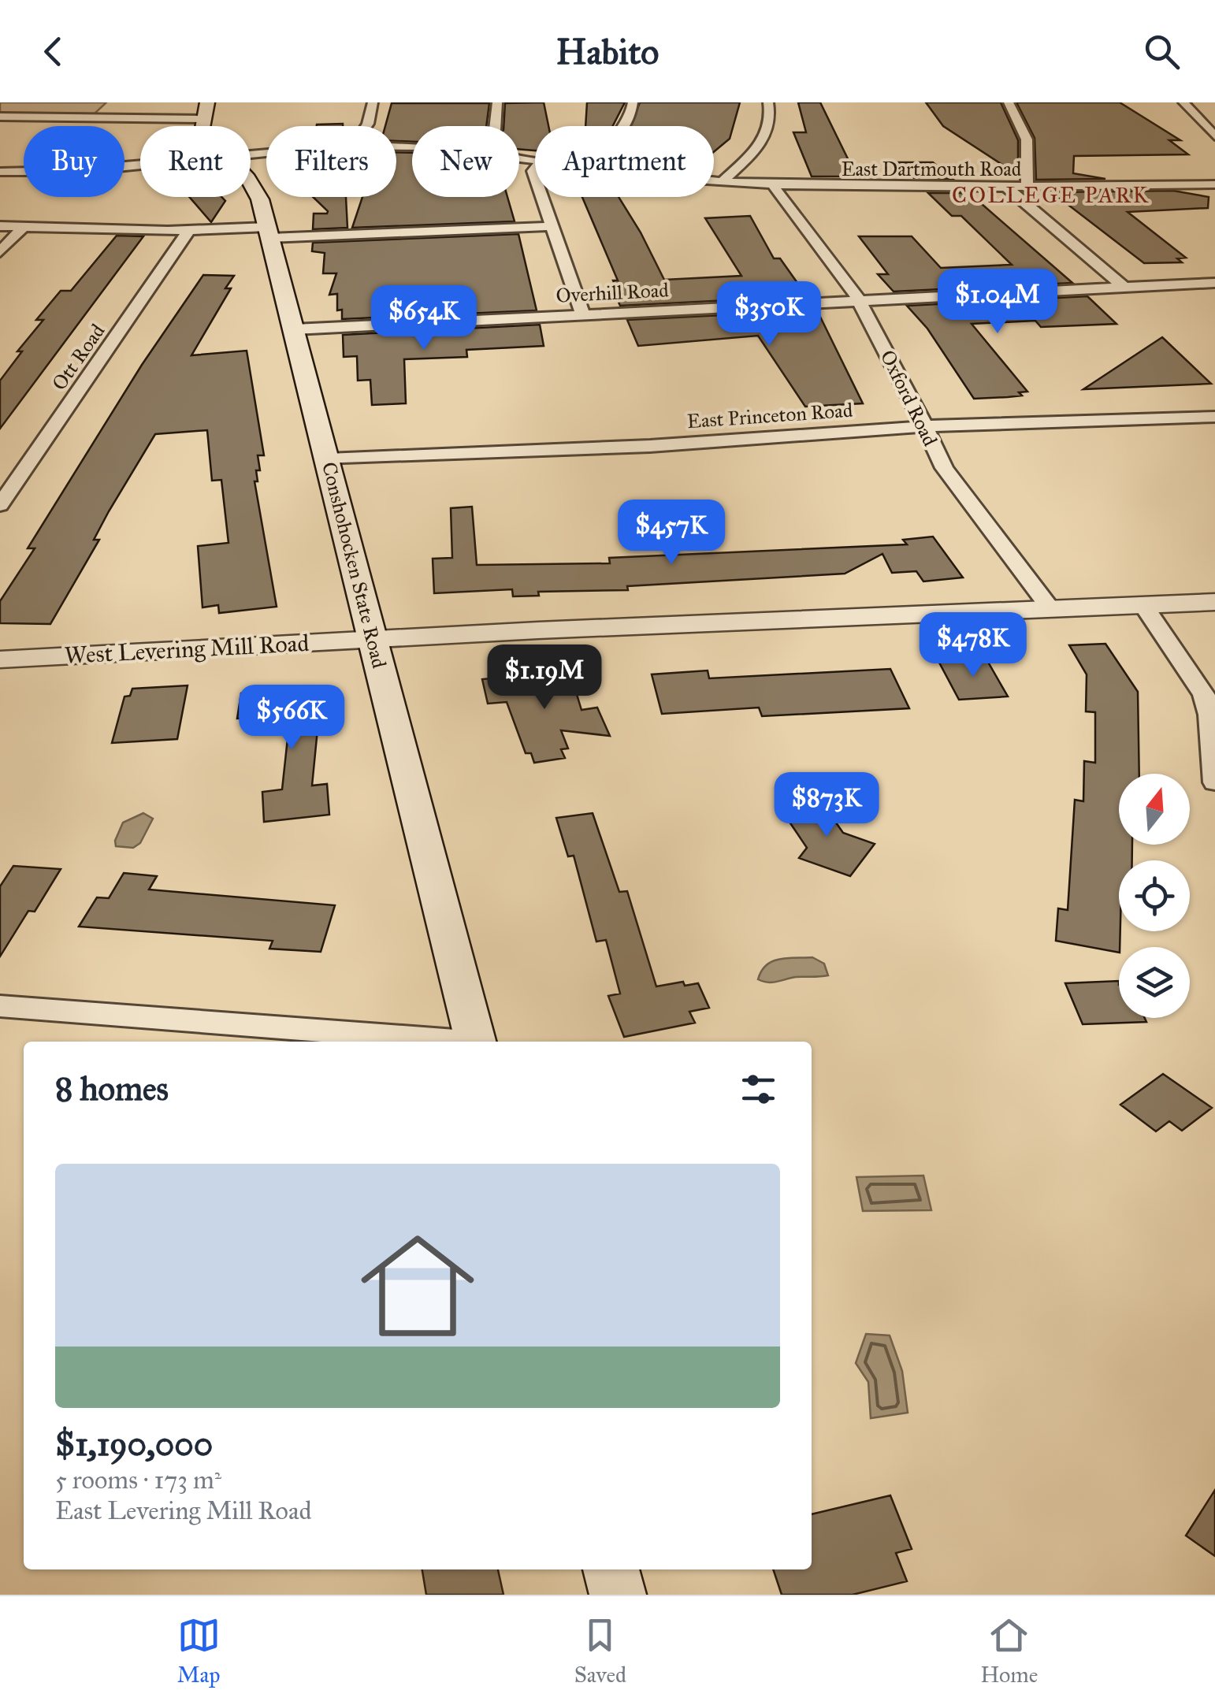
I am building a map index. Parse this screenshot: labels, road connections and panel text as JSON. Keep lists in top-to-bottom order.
{
  "streets": {
    "main road": ["Conshohocken State Road"],
    "street": [
      "East Dartmouth Road",
      "Overhill Road",
      "Ott Road",
      "Oxford Road",
      "East Princeton Road",
      "West Levering Mill Road"
    ]
  },
  "crossings": [
    ["East Dartmouth Road", "Oxford Road"],
    ["Overhill Road", "Oxford Road"],
    ["Overhill Road", "Conshohocken State Road"],
    ["Oxford Road", "East Princeton Road"],
    ["Oxford Road", "West Levering Mill Road"],
    ["East Princeton Road", "Conshohocken State Road"],
    ["Conshohocken State Road", "West Levering Mill Road"]
  ],
  "districts": ["COLLEGE PARK"],
  "north": "top",
  "page": {
    "header": "Habito",
    "chip": [
      "Buy",
      "Rent",
      "Filters",
      "New",
      "Apartment"
    ],
    "price": [
      "$1.04M",
      "$350K",
      "$654K",
      "$457K",
      "$478K",
      "$1.19M",
      "$566K",
      "$873K"
    ],
    "heading": "8 homes",
    "list": [
      {
        "name": "$1,190,000",
        "note": "5 rooms · 173 m² · East Levering Mill Road"
      }
    ],
    "tabs": ["Map", "Saved", "Home"]
  }
}
